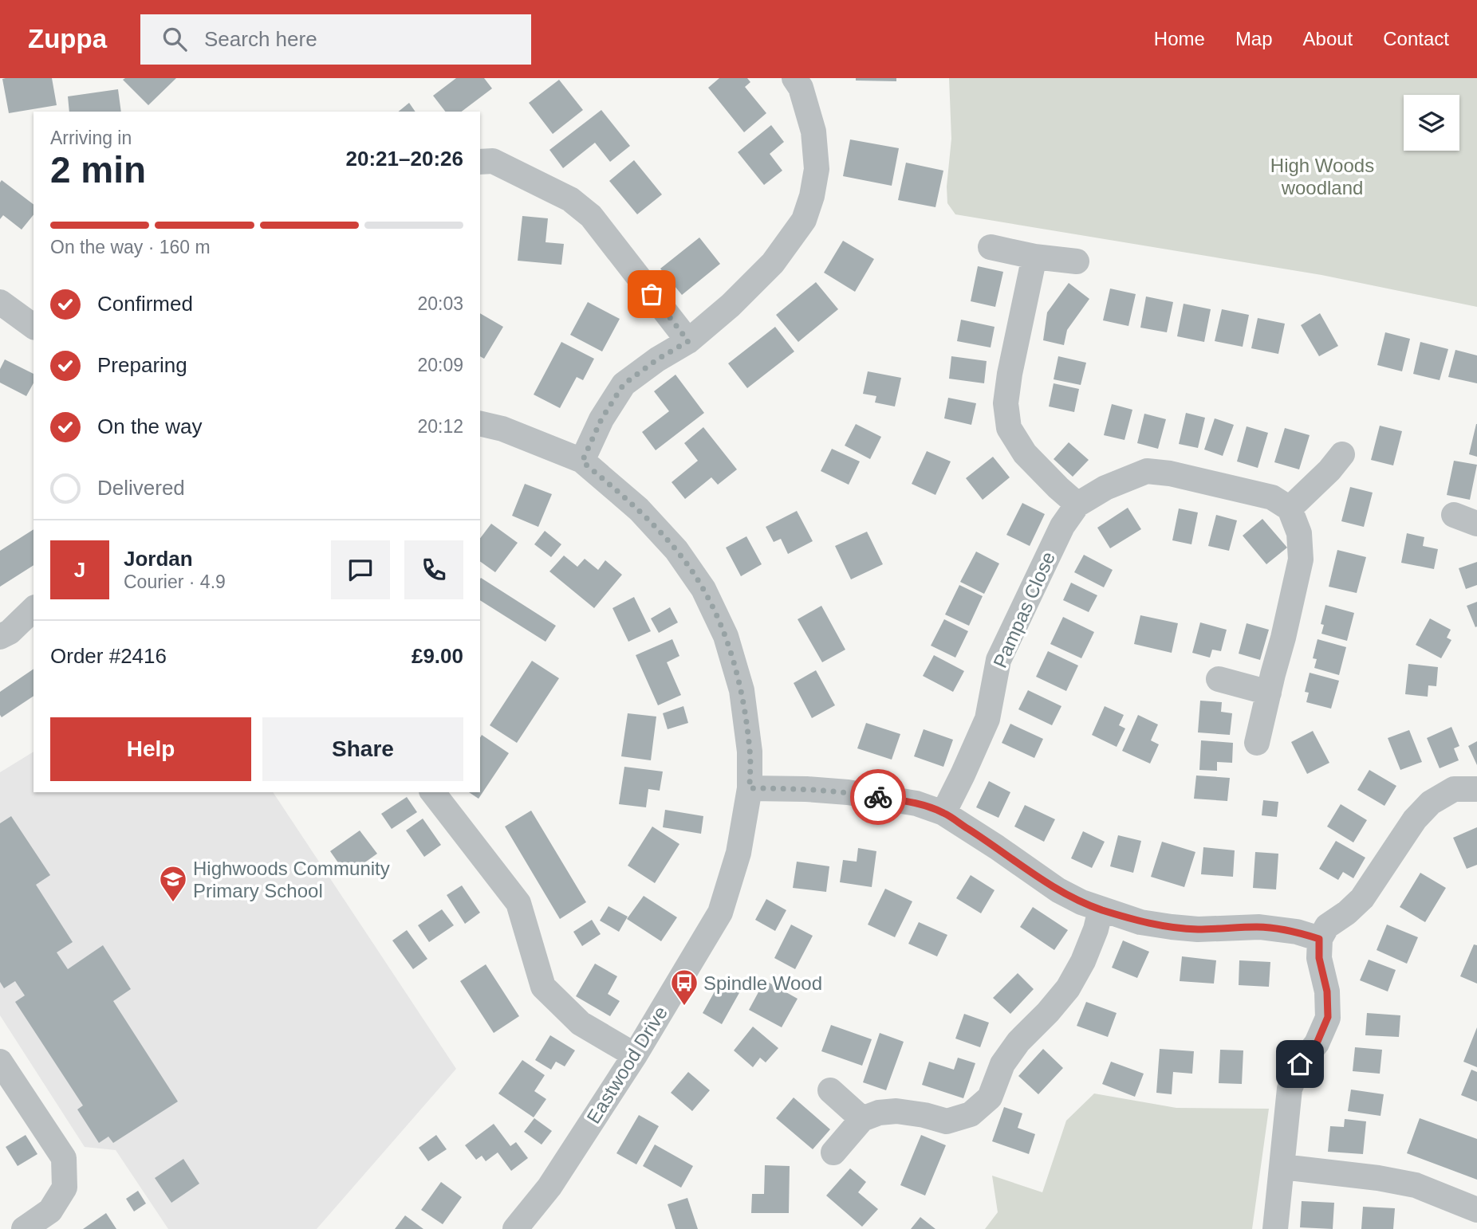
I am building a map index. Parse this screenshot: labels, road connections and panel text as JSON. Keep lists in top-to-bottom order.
{
  "streets": {
    "street": ["Pampas Close", "Eastwood Drive"]
  },
  "parks": ["High Woods woodland"],
  "places": {
    "school or university": ["Highwoods Community Primary School"],
    "bus stop": ["Spindle Wood"]
  },
  "page": {
    "header": "Zuppa",
    "search": "Search here",
    "nav": [
      "Home",
      "Map",
      "About",
      "Contact"
    ],
    "heading": ["2 min", "Arriving in", "20:21–20:26"],
    "panel": [
      "Jordan",
      "Courier · 4.9",
      "Order #2416",
      "£9.00"
    ],
    "bar": "On the way · 160 m",
    "list": [
      ["Confirmed", "20:03"],
      ["Preparing", "20:09"],
      ["On the way", "20:12"],
      "Delivered"
    ],
    "round": "J",
    "buttons": ["Help", "Share"]
  }
}
